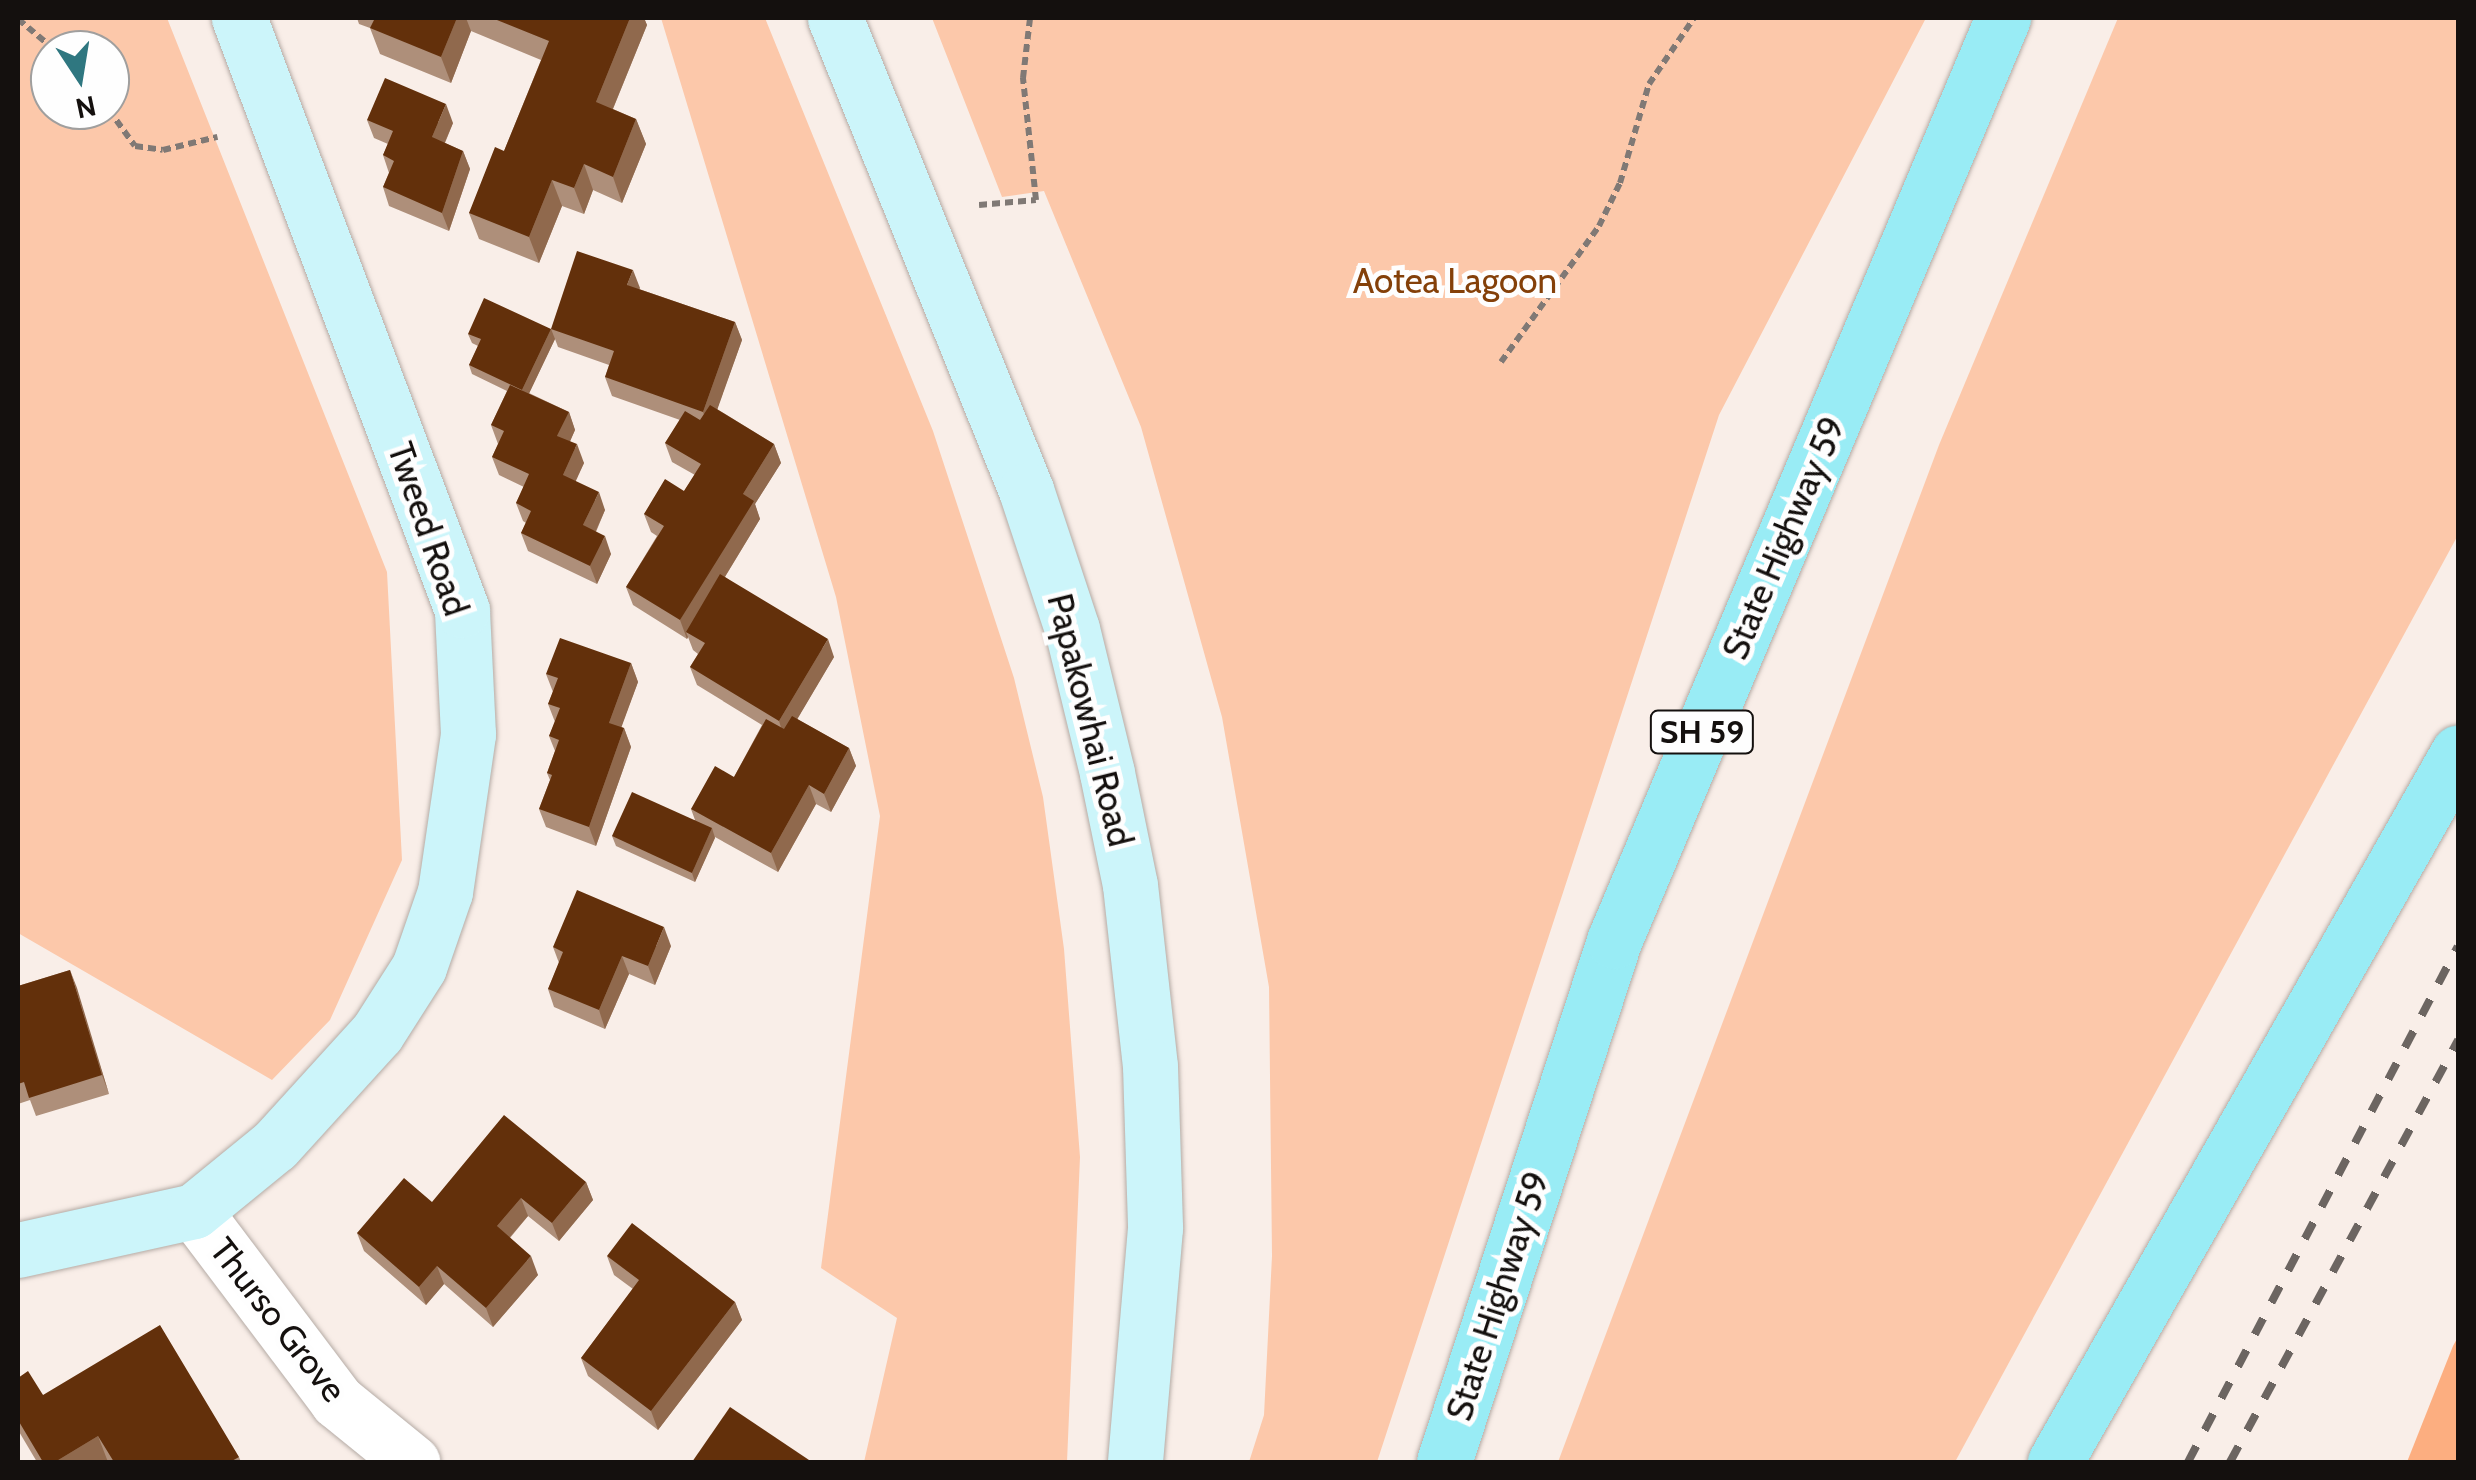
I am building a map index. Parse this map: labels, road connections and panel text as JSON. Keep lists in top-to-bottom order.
{
  "streets": {
    "main road": ["State Highway 59", "SH 59"],
    "street": ["Tweed Road", "Papakowhai Road", "Thurso Grove"]
  },
  "crossings": [
    ["Tweed Road", "Thurso Grove"]
  ],
  "parks": ["Aotea Lagoon"],
  "north": "bottom"
}
